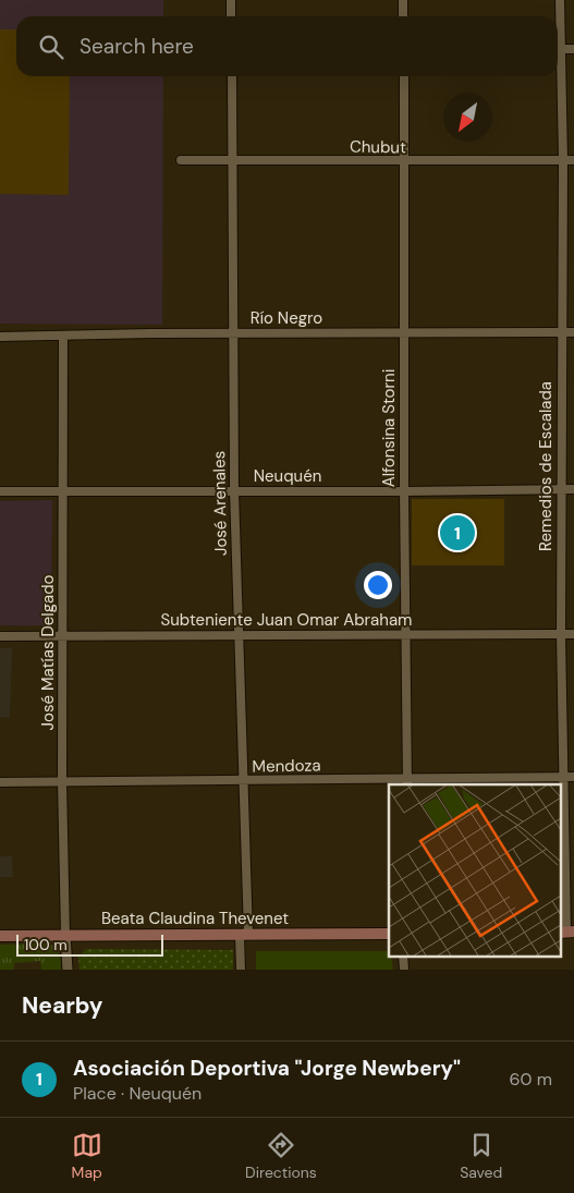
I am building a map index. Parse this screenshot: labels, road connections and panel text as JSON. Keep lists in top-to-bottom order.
{
  "streets": {
    "main road": ["Beata Claudina Thevenet"],
    "street": [
      "Chubut",
      "Río Negro",
      "Alfonsina Storni",
      "Remedios de Escalada",
      "Neuquén",
      "José Arenales",
      "Subteniente Juan Omar Abraham",
      "José Matías Delgado",
      "Mendoza"
    ]
  },
  "crossings": [
    ["Chubut", "Alfonsina Storni"],
    ["Chubut", "Remedios de Escalada"],
    ["Chubut", "José Arenales"],
    ["Río Negro", "Alfonsina Storni"],
    ["Río Negro", "Remedios de Escalada"],
    ["Río Negro", "José Arenales"],
    ["Río Negro", "José Matías Delgado"],
    ["Alfonsina Storni", "Neuquén"],
    ["Alfonsina Storni", "Subteniente Juan Omar Abraham"],
    ["Alfonsina Storni", "Mendoza"],
    ["Remedios de Escalada", "Neuquén"],
    ["Remedios de Escalada", "Subteniente Juan Omar Abraham"],
    ["Remedios de Escalada", "Mendoza"],
    ["Neuquén", "José Arenales"],
    ["Neuquén", "José Matías Delgado"],
    ["José Arenales", "Subteniente Juan Omar Abraham"],
    ["José Arenales", "Mendoza"],
    ["José Arenales", "Beata Claudina Thevenet"],
    ["Subteniente Juan Omar Abraham", "José Matías Delgado"],
    ["José Matías Delgado", "Mendoza"],
    ["José Matías Delgado", "Beata Claudina Thevenet"]
  ],
  "scale_bar": "100 m",
  "north": "bottom left",
  "page": {
    "search": "Search here",
    "pins": "1",
    "scale": "100 m",
    "heading": "Nearby",
    "list": [
      {
        "mark": "1",
        "name": "Asociación Deportiva \"Jorge Newbery\"",
        "note": "Place · Neuquén",
        "value": "60 m"
      }
    ],
    "nav": ["Map", "Directions", "Saved"]
  }
}
